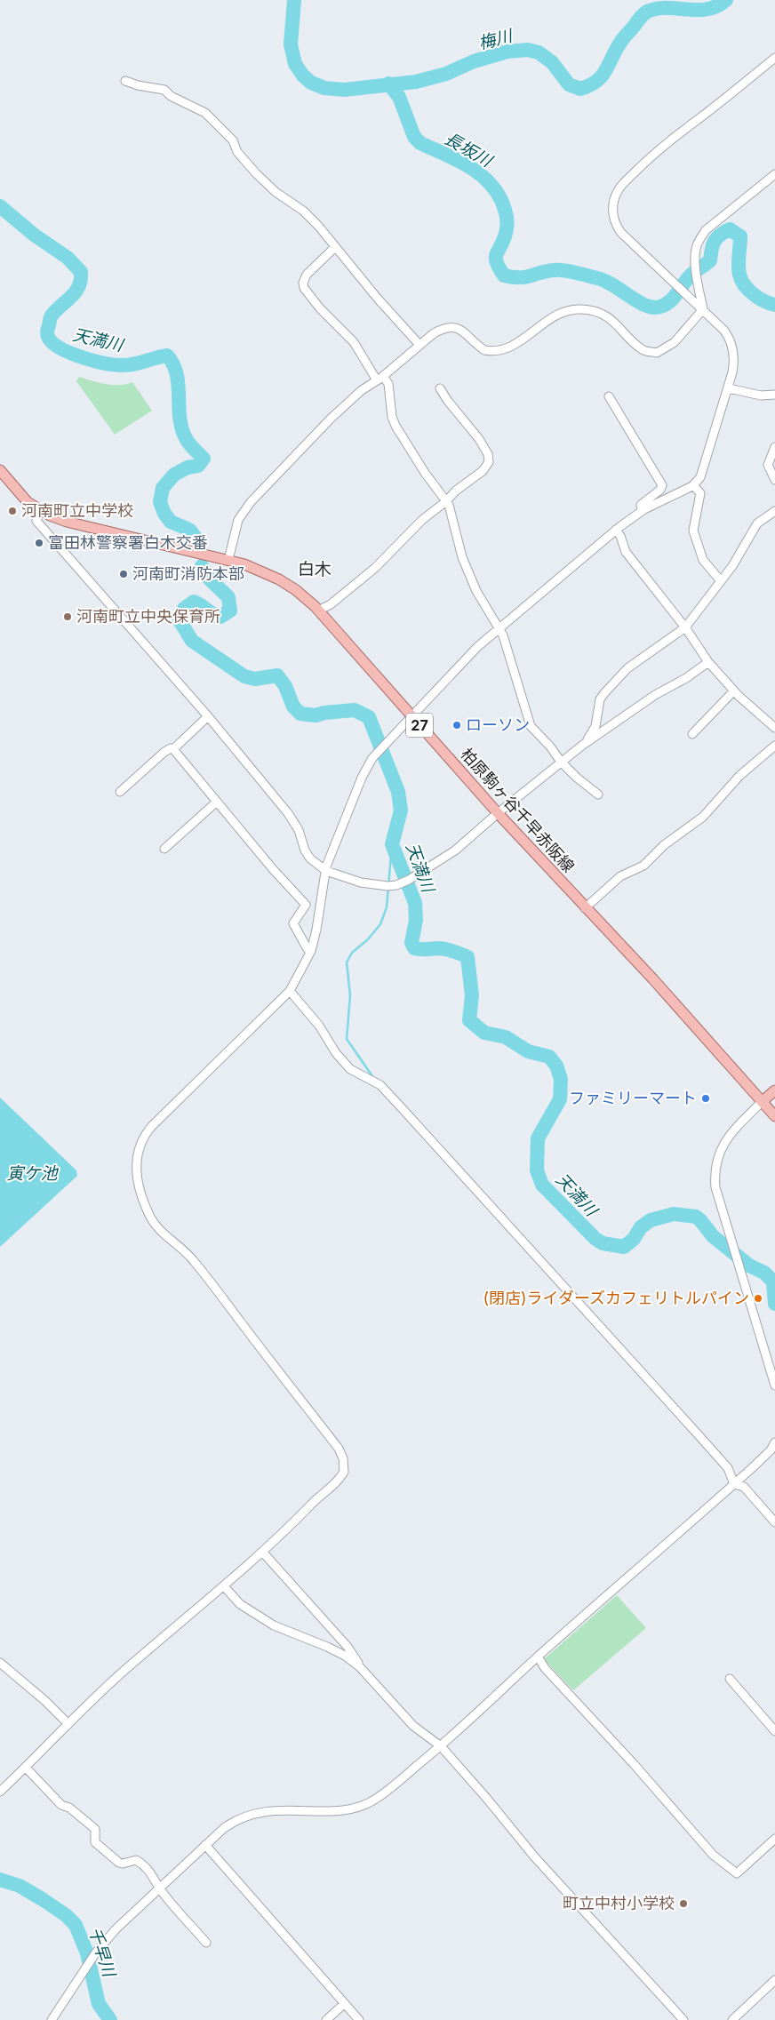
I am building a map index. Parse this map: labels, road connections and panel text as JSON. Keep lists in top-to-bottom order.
{
  "streets": {
    "main road": ["27", "柏原駒ヶ谷千早赤阪線"]
  },
  "districts": ["白木"],
  "water": [
    "梅川",
    "長坂川",
    "天満川",
    "寅ケ池",
    "千早川"
  ],
  "places": [
    "河南町立中学校",
    "富田林警察署白木交番",
    "河南町消防本部",
    "河南町立中央保育所",
    "ローソン",
    "ファミリーマート",
    "(閉店)ライダーズカフェリトルパイン",
    "町立中村小学校"
  ]
}
